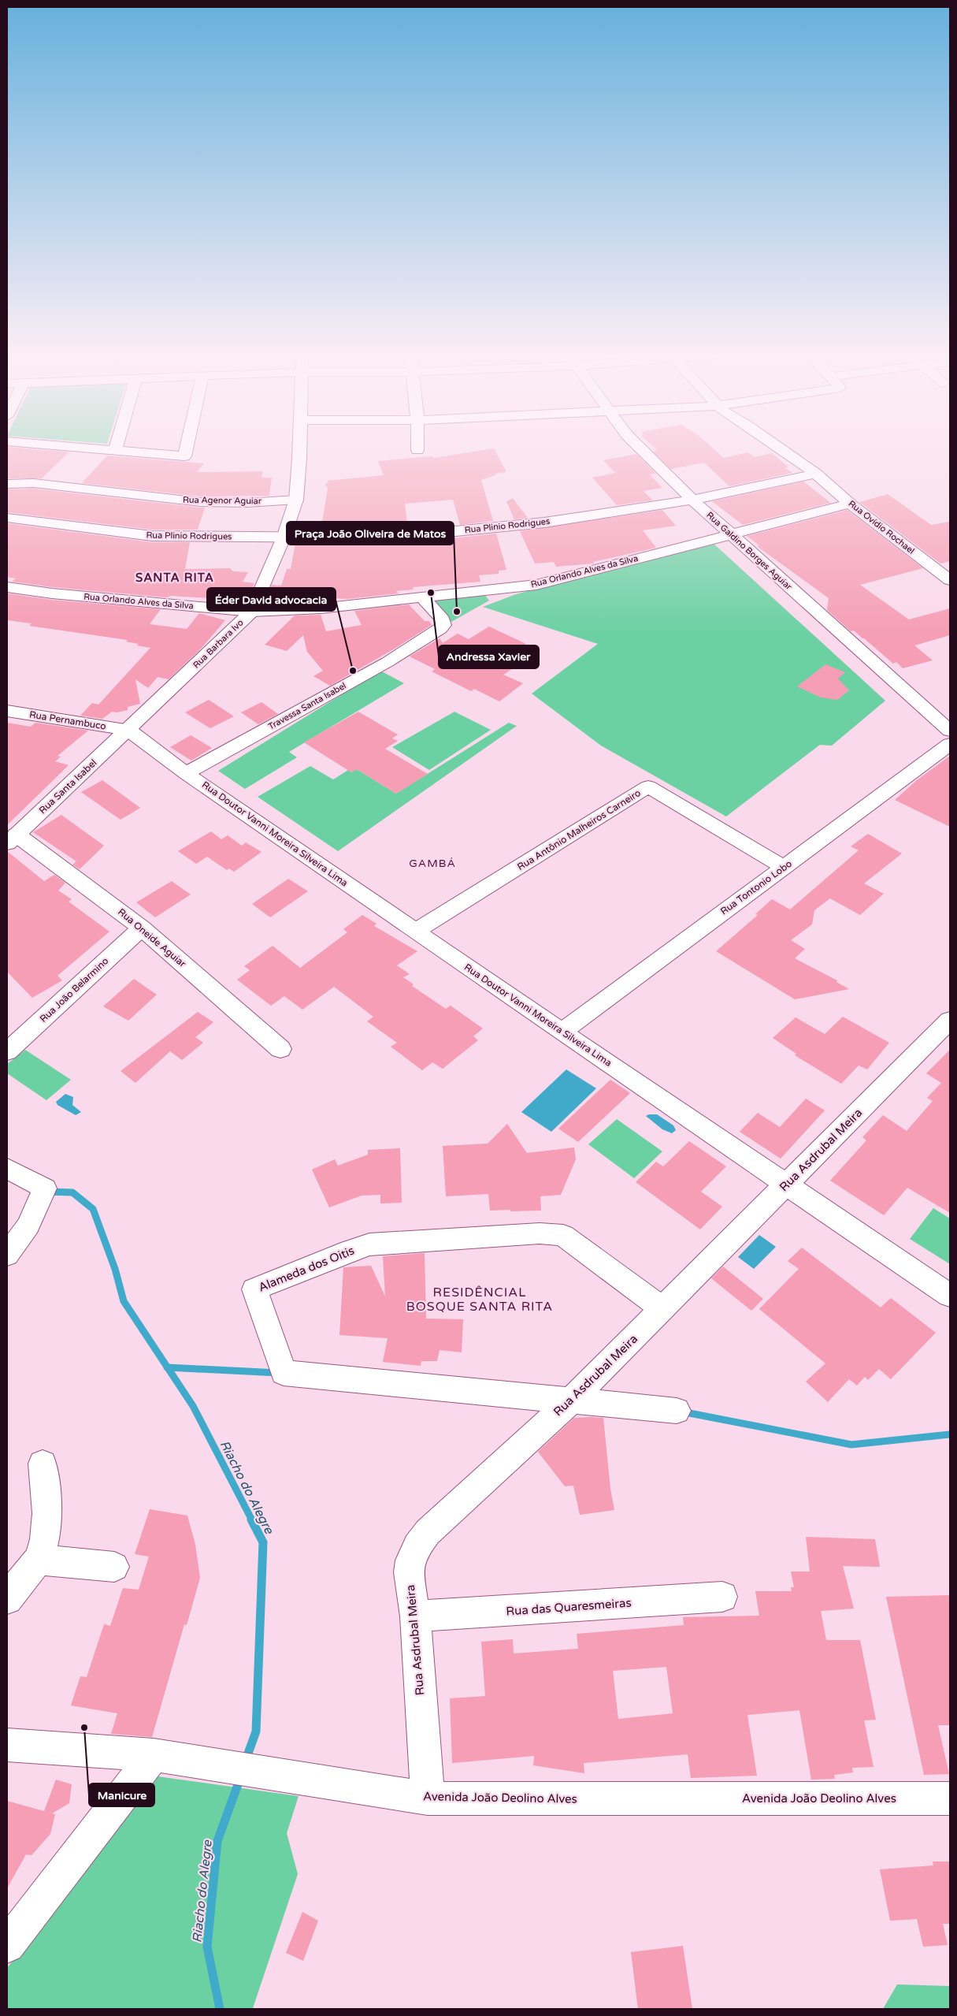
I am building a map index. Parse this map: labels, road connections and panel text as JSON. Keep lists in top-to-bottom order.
{
  "streets": {
    "street": [
      "Rua Agenor Aguiar",
      "Rua Plinio Rodrigues",
      "Rua Ovídio Rochael",
      "Rua Galdino Borges Aguiar",
      "Rua Orlando Alves da Silva",
      "Rua Barbara Ivo",
      "Travessa Santa Isabel",
      "Rua Pernambuco",
      "Rua Santa Isabel",
      "Rua Antônio Malheiros Carneiro",
      "Rua Doutor Vanni Moreira Silveira Lima",
      "Rua Tontonio Lobo",
      "Rua Oneide Aguiar",
      "Rua João Belarmino",
      "Rua Asdrubal Meira",
      "Alameda dos Oitis",
      "Rua das Quaresmeiras",
      "Avenida João Deolino Alves"
    ]
  },
  "crossings": [
    ["Rua Agenor Aguiar", "Rua Barbara Ivo"],
    ["Rua Plinio Rodrigues", "Rua Ovídio Rochael"],
    ["Rua Plinio Rodrigues", "Rua Galdino Borges Aguiar"],
    ["Rua Plinio Rodrigues", "Rua Barbara Ivo"],
    ["Rua Ovídio Rochael", "Rua Orlando Alves da Silva"],
    ["Rua Galdino Borges Aguiar", "Rua Orlando Alves da Silva"],
    ["Rua Orlando Alves da Silva", "Rua Barbara Ivo"],
    ["Rua Orlando Alves da Silva", "Travessa Santa Isabel"],
    ["Rua Barbara Ivo", "Rua Pernambuco"],
    ["Rua Barbara Ivo", "Rua Santa Isabel"],
    ["Rua Barbara Ivo", "Rua Doutor Vanni Moreira Silveira Lima"],
    ["Travessa Santa Isabel", "Rua Doutor Vanni Moreira Silveira Lima"],
    ["Rua Pernambuco", "Rua Santa Isabel"],
    ["Rua Pernambuco", "Rua Doutor Vanni Moreira Silveira Lima"],
    ["Rua Santa Isabel", "Rua Doutor Vanni Moreira Silveira Lima"],
    ["Rua Santa Isabel", "Rua Oneide Aguiar"],
    ["Rua Antônio Malheiros Carneiro", "Rua Doutor Vanni Moreira Silveira Lima"],
    ["Rua Antônio Malheiros Carneiro", "Rua Tontonio Lobo"],
    ["Rua Doutor Vanni Moreira Silveira Lima", "Rua Tontonio Lobo"],
    ["Rua Doutor Vanni Moreira Silveira Lima", "Rua Asdrubal Meira"],
    ["Rua Oneide Aguiar", "Rua João Belarmino"],
    ["Rua Asdrubal Meira", "Alameda dos Oitis"],
    ["Rua Asdrubal Meira", "Rua das Quaresmeiras"],
    ["Rua Asdrubal Meira", "Avenida João Deolino Alves"]
  ],
  "districts": ["SANTA RITA", "GAMBÁ", "RESIDÊNCIAL BOSQUE SANTA RITA"],
  "water": ["Riacho do Alegre"],
  "places": [
    "Andressa Xavier",
    "Praça João Oliveira de Matos",
    "Éder David advocacia",
    "Manicure"
  ]
}
